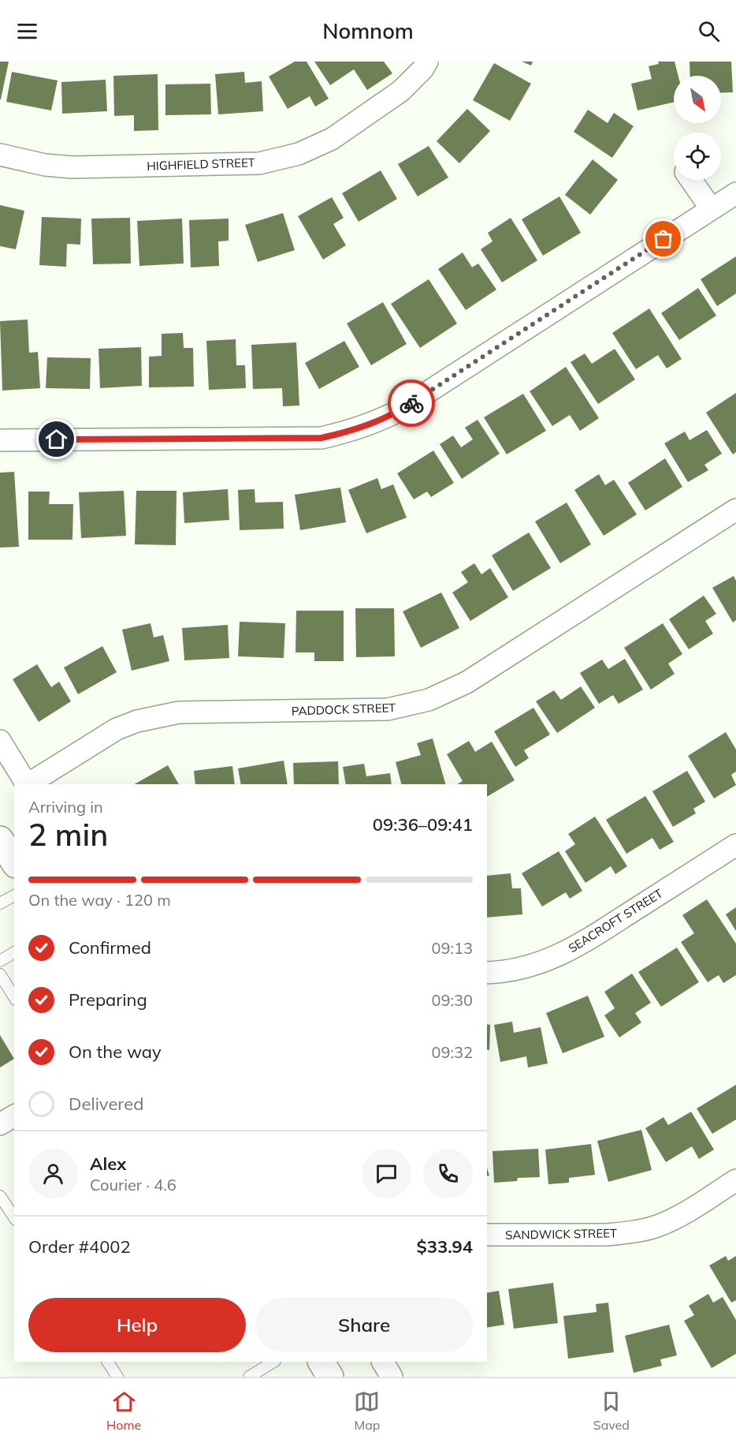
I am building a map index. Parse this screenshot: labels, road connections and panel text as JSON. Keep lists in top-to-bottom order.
{
  "streets": {
    "street": [
      "HIGHFIELD STREET",
      "PADDOCK STREET",
      "SEACROFT STREET",
      "SANDWICK STREET"
    ]
  },
  "north": "bottom right",
  "page": {
    "header": "Nomnom",
    "heading": ["2 min", "Arriving in", "09:36–09:41"],
    "panel": [
      "Alex",
      "Courier · 4.6",
      "Order #4002",
      "$33.94"
    ],
    "bar": "On the way · 120 m",
    "list": [
      ["Confirmed", "09:13"],
      ["Preparing", "09:30"],
      ["On the way", "09:32"],
      "Delivered"
    ],
    "buttons": ["Help", "Share"],
    "tabs": ["Home", "Map", "Saved"]
  }
}
